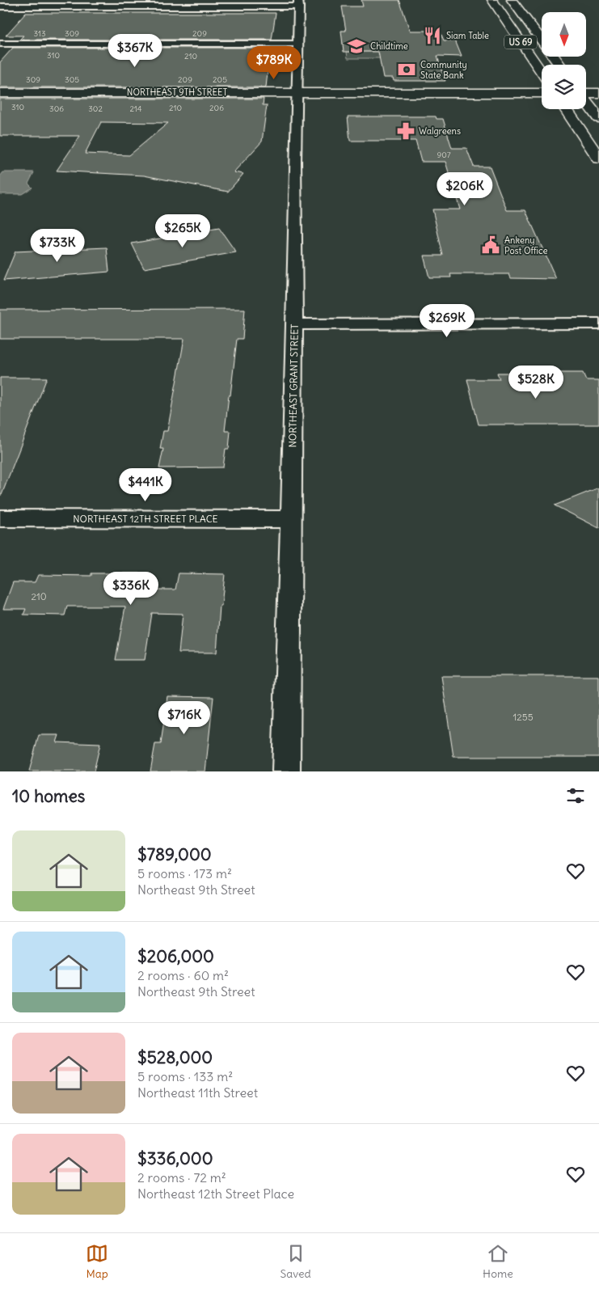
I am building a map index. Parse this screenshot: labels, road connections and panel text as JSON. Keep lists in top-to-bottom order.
{
  "streets": {
    "main road": ["US 69", "NORTHEAST 9TH STREET"],
    "street": ["NORTHEAST GRANT STREET", "NORTHEAST 12TH STREET PLACE"]
  },
  "crossings": [
    ["NORTHEAST 9TH STREET", "NORTHEAST GRANT STREET"],
    ["NORTHEAST GRANT STREET", "NORTHEAST 12TH STREET PLACE"]
  ],
  "places": {
    "restaurant": ["Siam Table"],
    "school or university": ["Childtime"],
    "bank": ["Community State Bank"],
    "pharmacy": ["Walgreens"],
    "public building": ["Ankeny Post Office"]
  },
  "house_numbers": [
    "313",
    "309",
    "209",
    "310",
    "210",
    "309",
    "305",
    "209",
    "205",
    "310",
    "210",
    "206",
    "306",
    "302",
    "214",
    "907",
    "210",
    "1255"
  ],
  "north": "bottom",
  "page": {
    "price": [
      "$367K",
      "$789K",
      "$206K",
      "$265K",
      "$733K",
      "$269K",
      "$528K",
      "$441K",
      "$336K",
      "$716K"
    ],
    "heading": "10 homes",
    "list": [
      {
        "name": "$789,000",
        "note": "5 rooms · 173 m² · Northeast 9th Street"
      },
      {
        "name": "$206,000",
        "note": "2 rooms · 60 m² · Northeast 9th Street"
      },
      {
        "name": "$528,000",
        "note": "5 rooms · 133 m² · Northeast 11th Street"
      },
      {
        "name": "$336,000",
        "note": "2 rooms · 72 m² · Northeast 12th Street Place"
      }
    ],
    "tabs": ["Map", "Saved", "Home"]
  }
}
